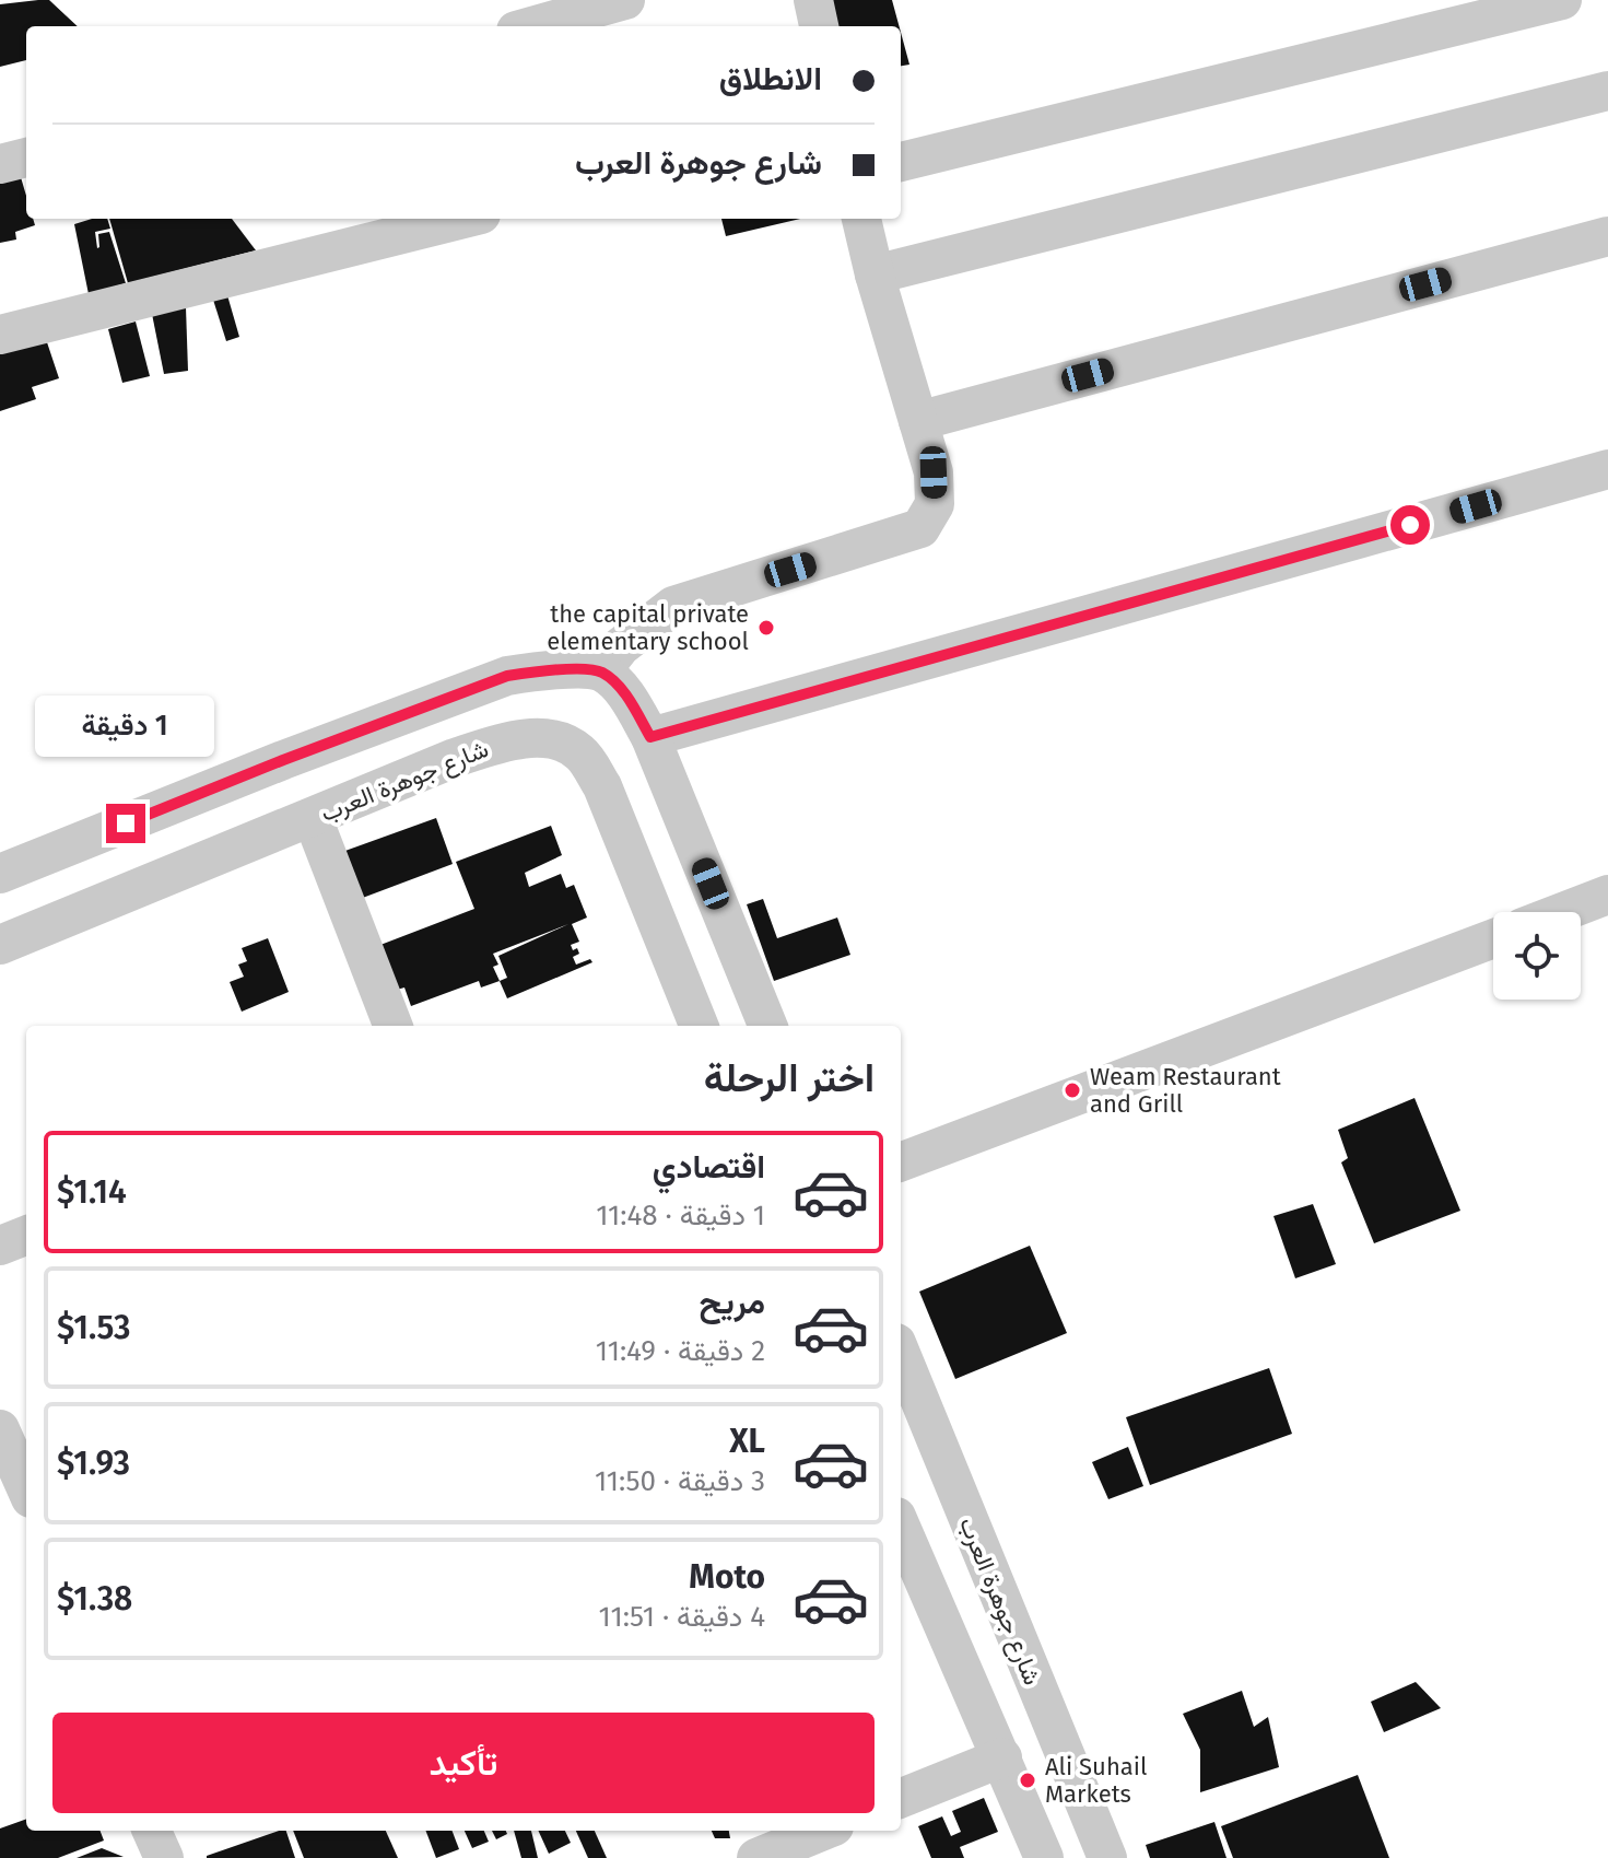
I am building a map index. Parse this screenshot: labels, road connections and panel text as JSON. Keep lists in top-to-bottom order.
{
  "streets": {
    "street": ["شارع جوهرة العرب"]
  },
  "places": ["the capital private elementary school", "Weam Restaurant and Grill", "Ali Suhail Markets"],
  "page": {
    "banner": ["الانطلاق", "شارع جوهرة العرب"],
    "bubble": "1 دقيقة",
    "heading": "اختر الرحلة",
    "list": [
      {
        "name": "اقتصادي",
        "note": "1 دقيقة · 11:48",
        "value": "$1.14"
      },
      {
        "name": "مريح",
        "note": "2 دقيقة · 11:49",
        "value": "$1.53"
      },
      {
        "name": "XL",
        "note": "3 دقيقة · 11:50",
        "value": "$1.93"
      },
      {
        "name": "Moto",
        "note": "4 دقيقة · 11:51",
        "value": "$1.38"
      }
    ],
    "buttons": "تأكيد"
  }
}
